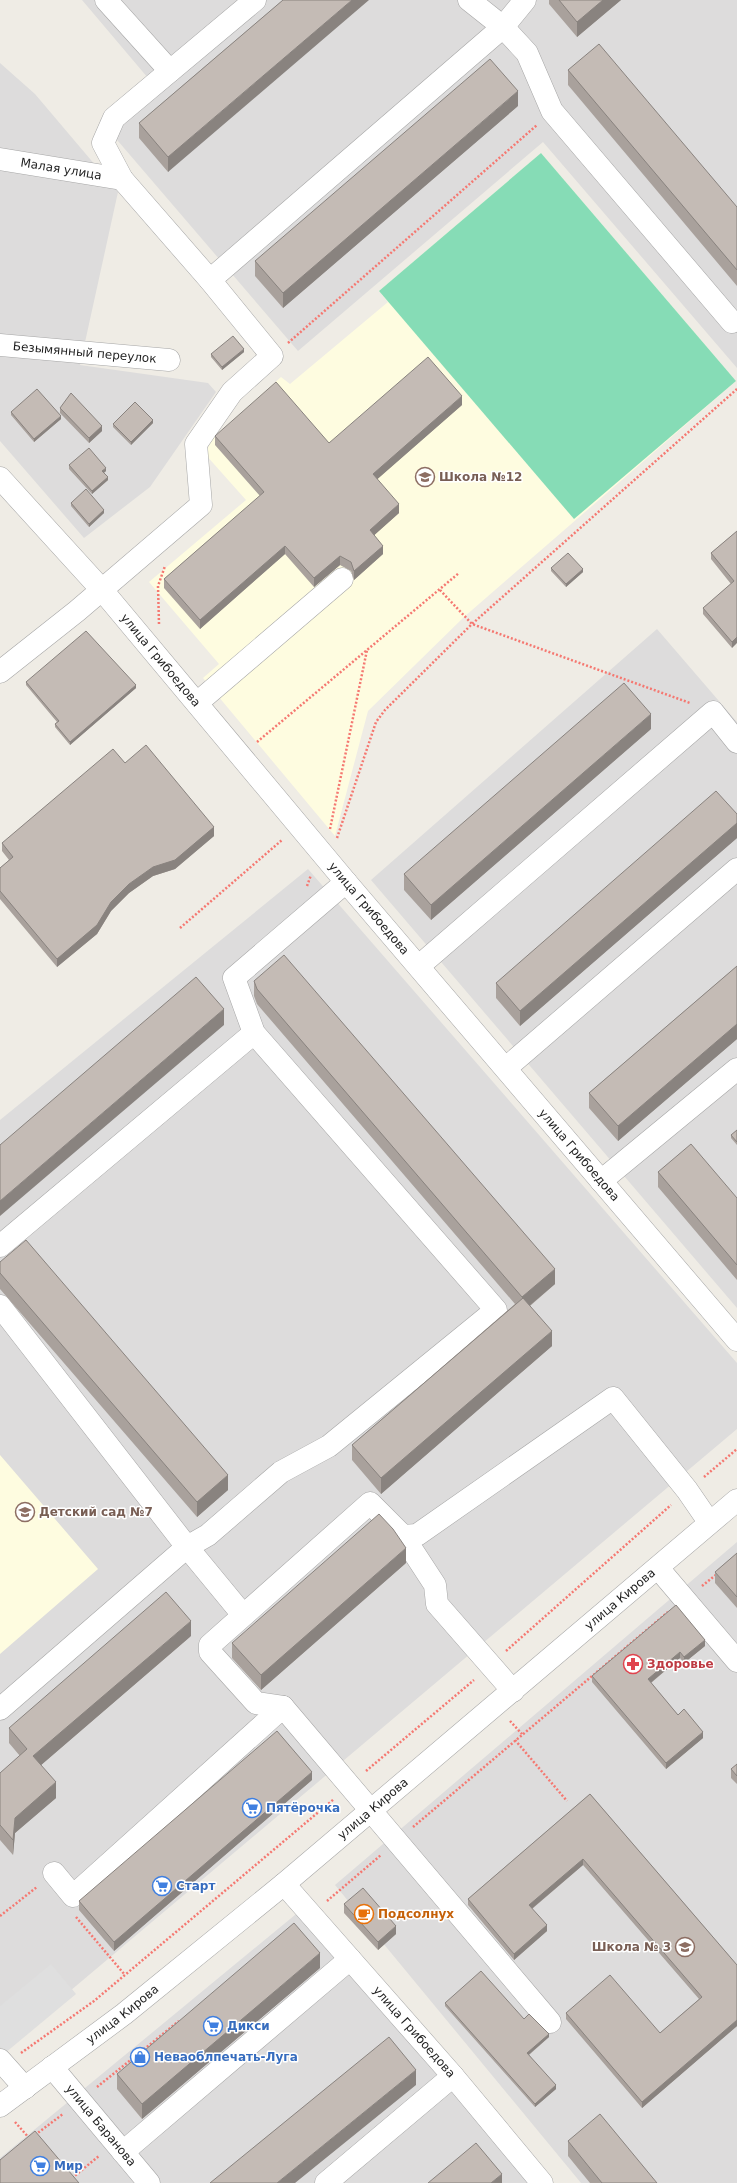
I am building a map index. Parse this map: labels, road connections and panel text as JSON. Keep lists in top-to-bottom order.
{
  "streets": {
    "street": [
      "Малая улица",
      "Безымянный переулок",
      "улица Грибоедова",
      "улица Кирова",
      "улица Баранова"
    ]
  },
  "crossings": [
    ["улица Грибоедова", "улица Кирова"],
    ["улица Кирова", "улица Баранова"]
  ],
  "places": {
    "school or university": ["Школа №12", "Детский сад №7", "Школа № 3"],
    "pharmacy": ["Здоровье"],
    "supermarket": [
      "Пятёрочка",
      "Старт",
      "Дикси",
      "Мир"
    ],
    "cafe": ["Подсолнух"],
    "shop": ["Неваоблпечать-Луга"]
  }
}
